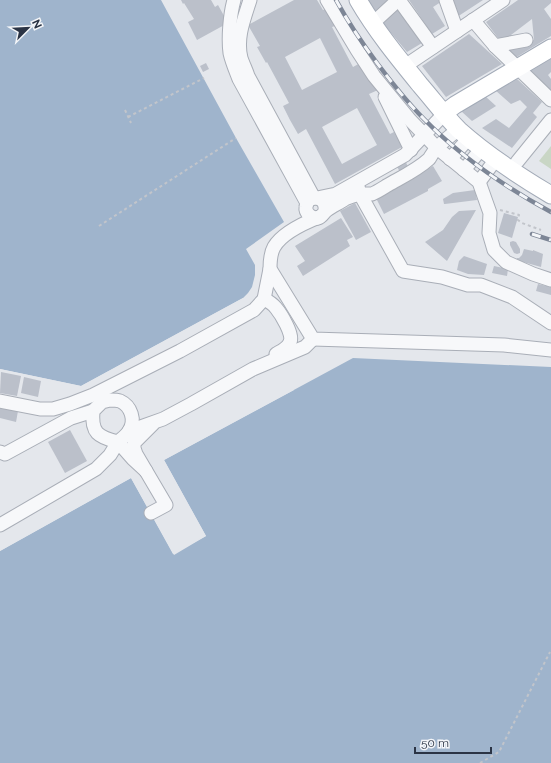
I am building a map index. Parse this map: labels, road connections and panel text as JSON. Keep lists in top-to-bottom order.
{
  "scale_bar": "50 m",
  "north": "top right"
}
